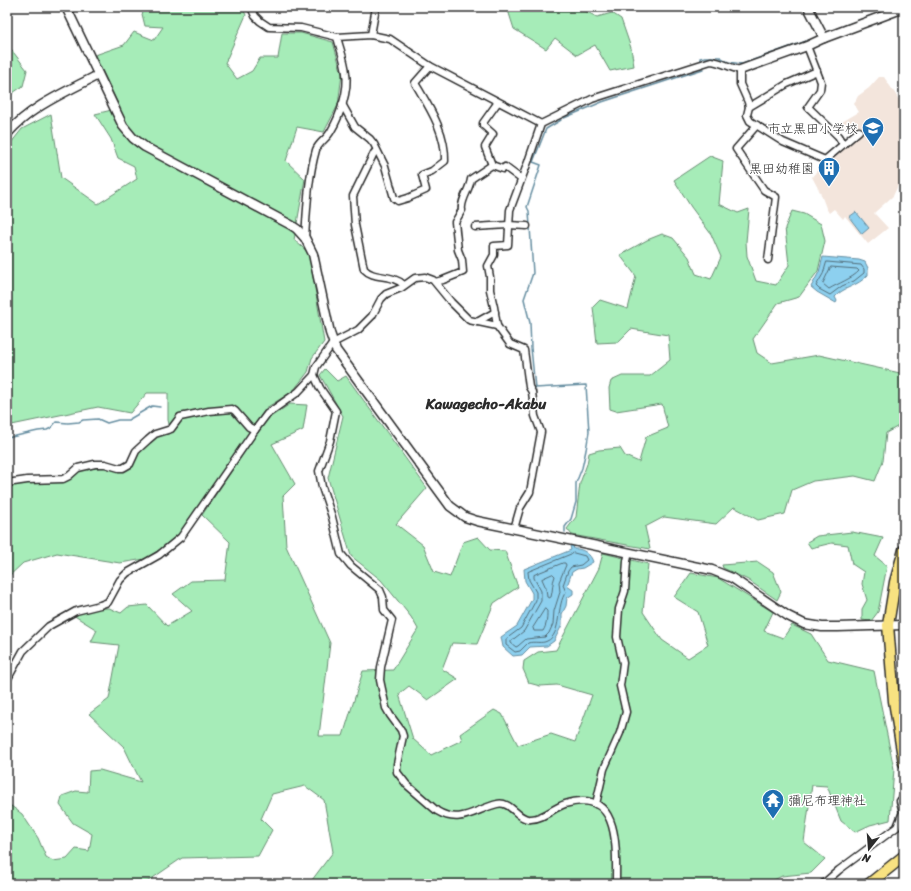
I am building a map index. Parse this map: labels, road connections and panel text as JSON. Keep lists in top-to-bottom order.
{
  "districts": ["Kawagecho-Akabu"],
  "places": {
    "school or university": ["市立黒田小学校"],
    "building": ["黒田幼稚園"],
    "temple": ["彌尼布理神社"]
  },
  "north": "bottom"
}
